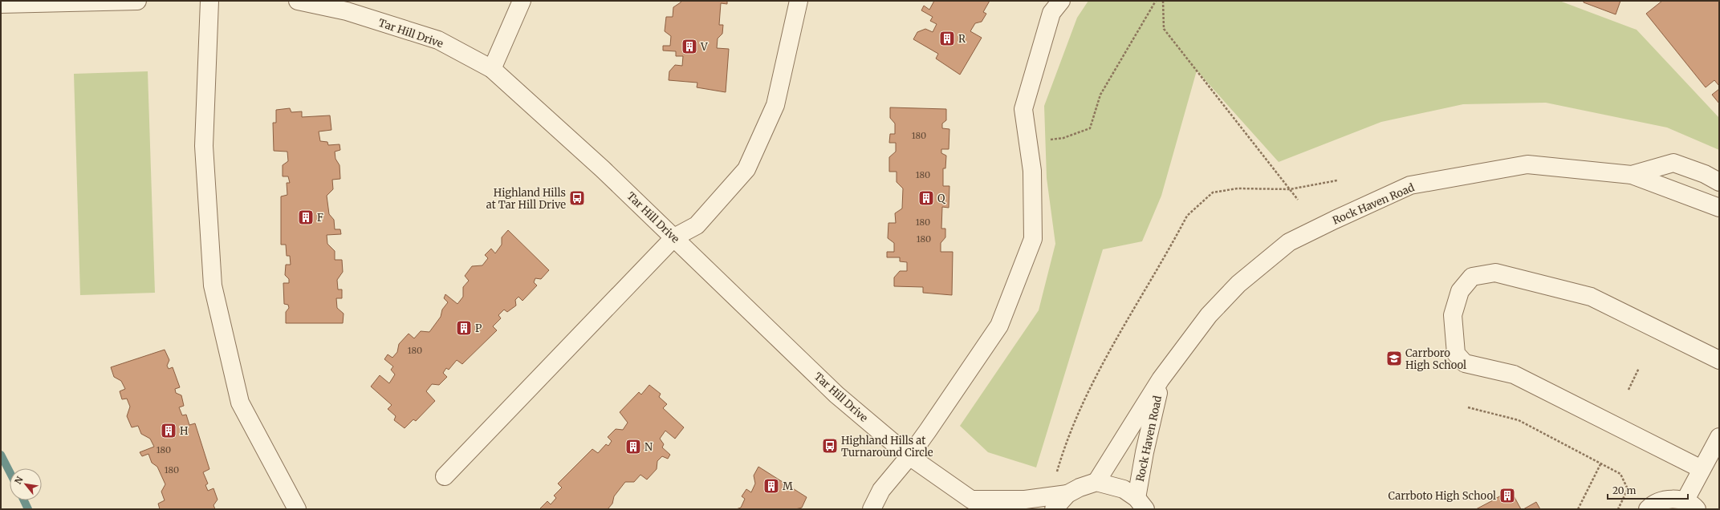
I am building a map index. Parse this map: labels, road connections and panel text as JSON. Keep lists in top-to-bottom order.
{
  "streets": {
    "street": ["Tar Hill Drive", "Rock Haven Road"]
  },
  "places": {
    "building": [
      "R",
      "V",
      "Q",
      "F",
      "P",
      "H",
      "N",
      "M",
      "Carrboto High School"
    ],
    "bus stop": ["Highland Hills at Tar Hill Drive", "Highland Hills at Turnaround Circle"],
    "school or university": ["Carrboro High School"]
  },
  "house_numbers": [
    "180",
    "180",
    "180",
    "180",
    "180",
    "180",
    "180"
  ],
  "scale_bar": "20 m",
  "north": "top left"
}
